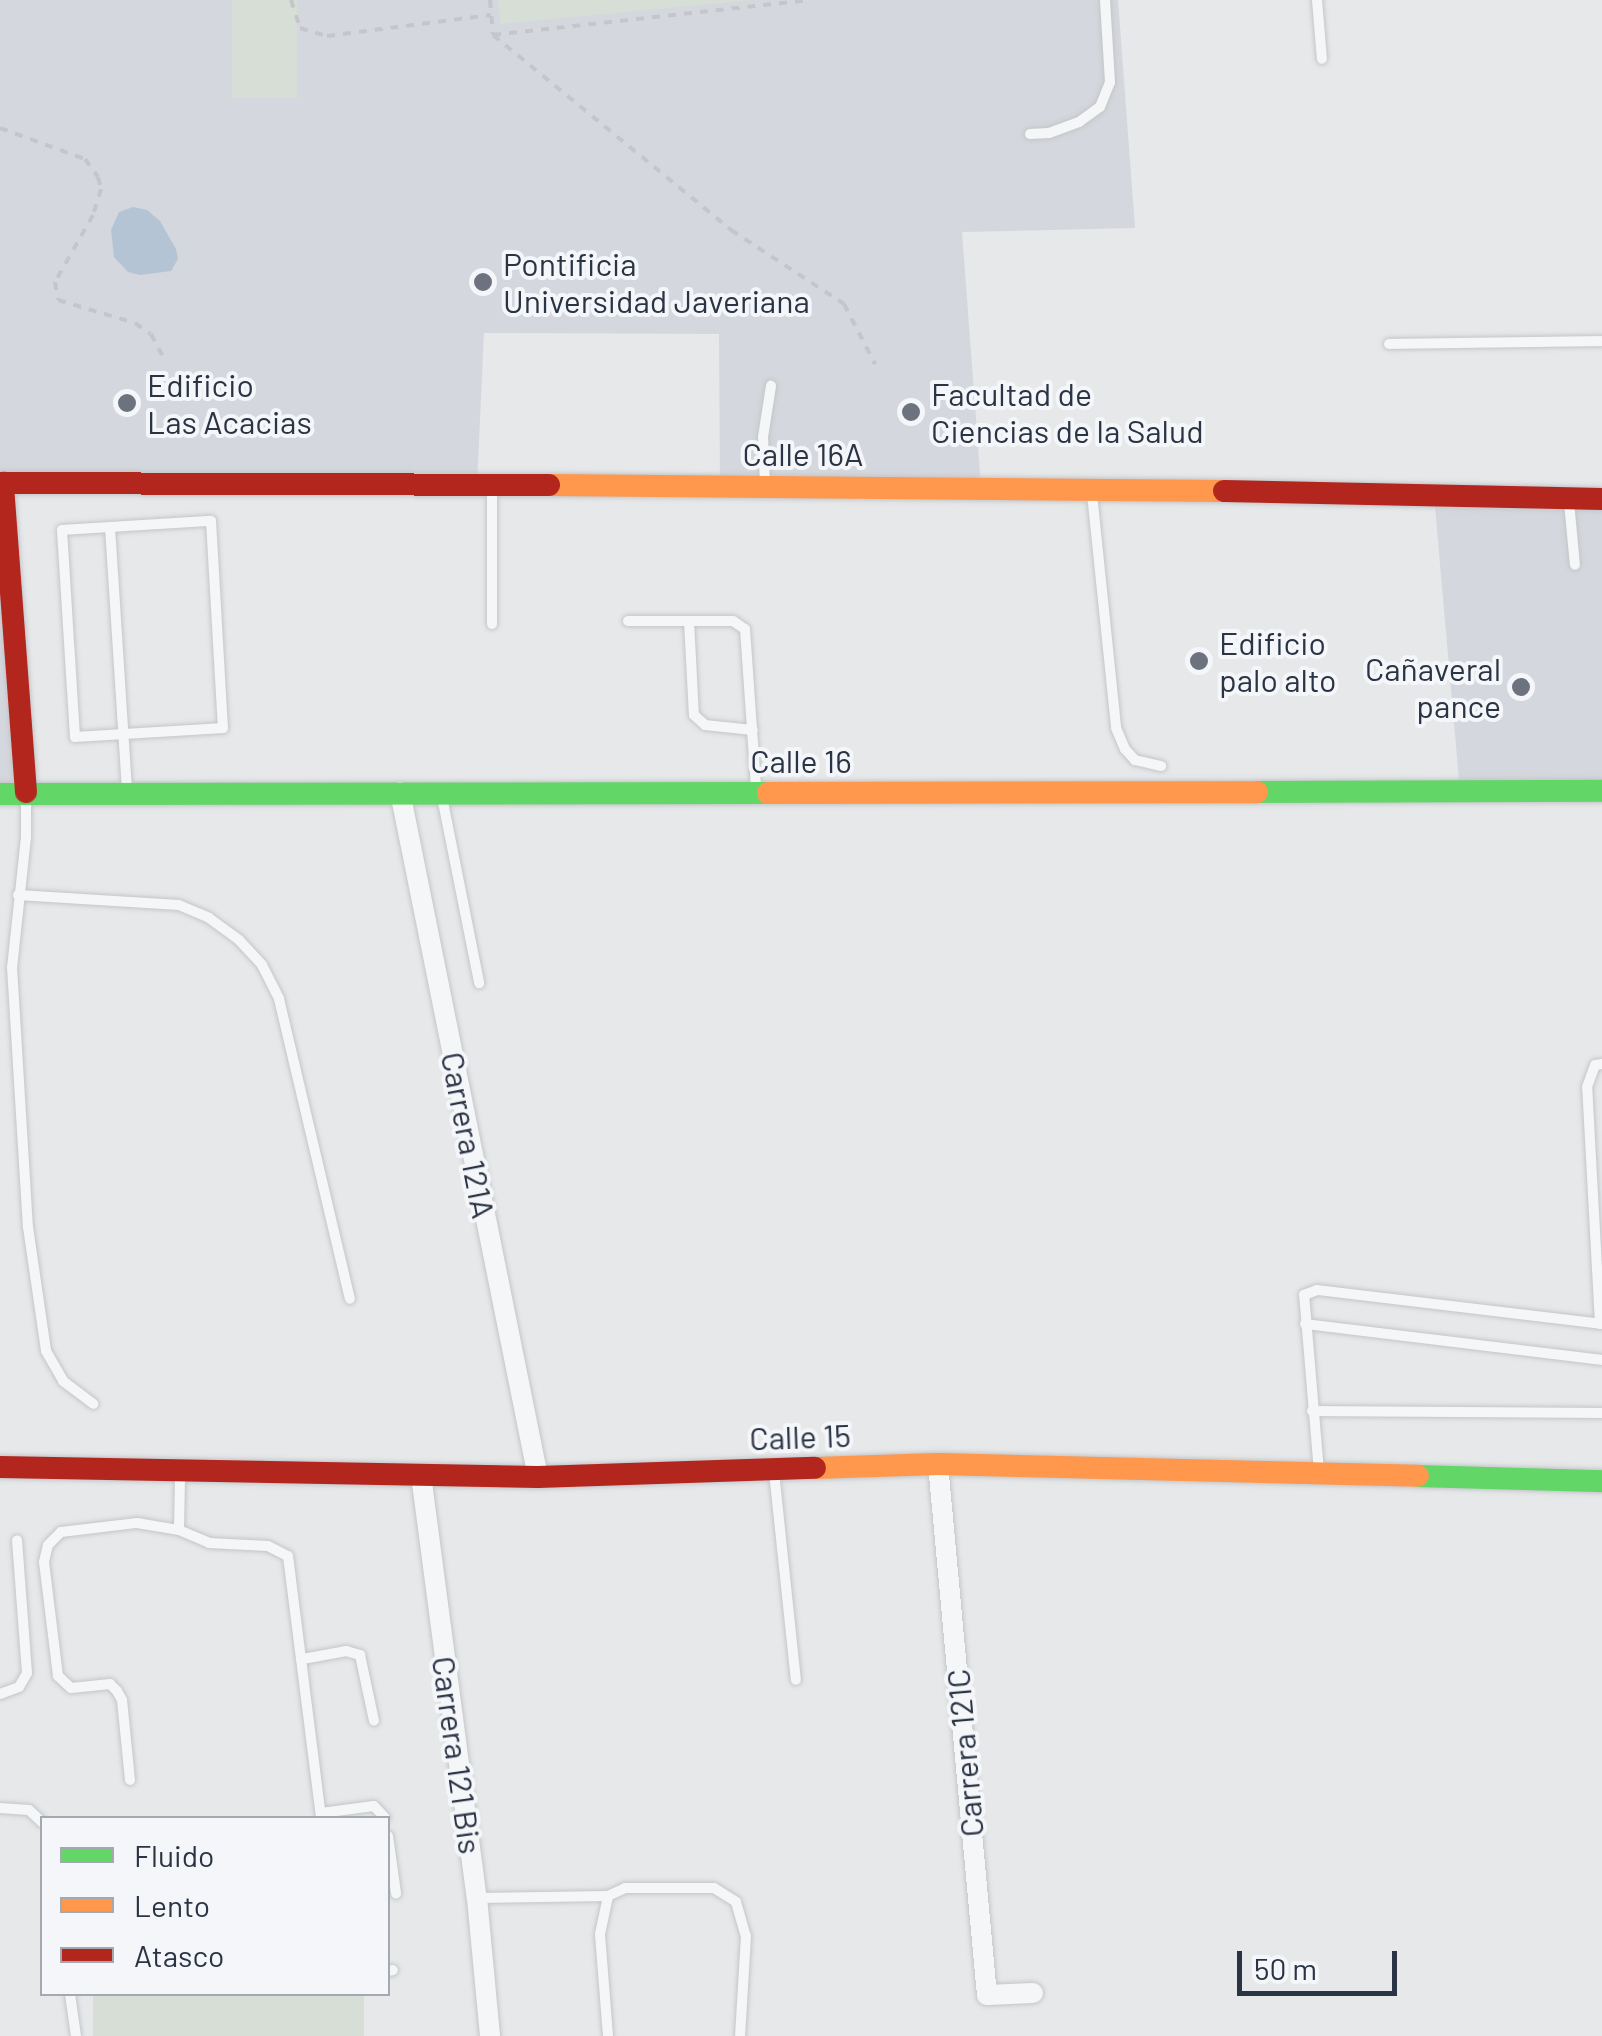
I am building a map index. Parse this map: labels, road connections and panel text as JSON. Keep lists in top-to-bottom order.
{
  "streets": {
    "street": [
      "Calle 16A",
      "Calle 16",
      "Carrera 121A",
      "Calle 15",
      "Carrera 121C",
      "Carrera 121 Bis"
    ]
  },
  "crossings": [
    ["Calle 16", "Carrera 121A"],
    ["Carrera 121A", "Calle 15"],
    ["Calle 15", "Carrera 121C"],
    ["Calle 15", "Carrera 121 Bis"]
  ],
  "places": [
    "Pontificia Universidad Javeriana",
    "Edificio Las Acacias",
    "Facultad de Ciencias de la Salud",
    "Edificio palo alto",
    "Cañaveral pance"
  ],
  "legend": ["Fluido", "Lento", "Atasco"],
  "scale_bar": "50 m"
}
